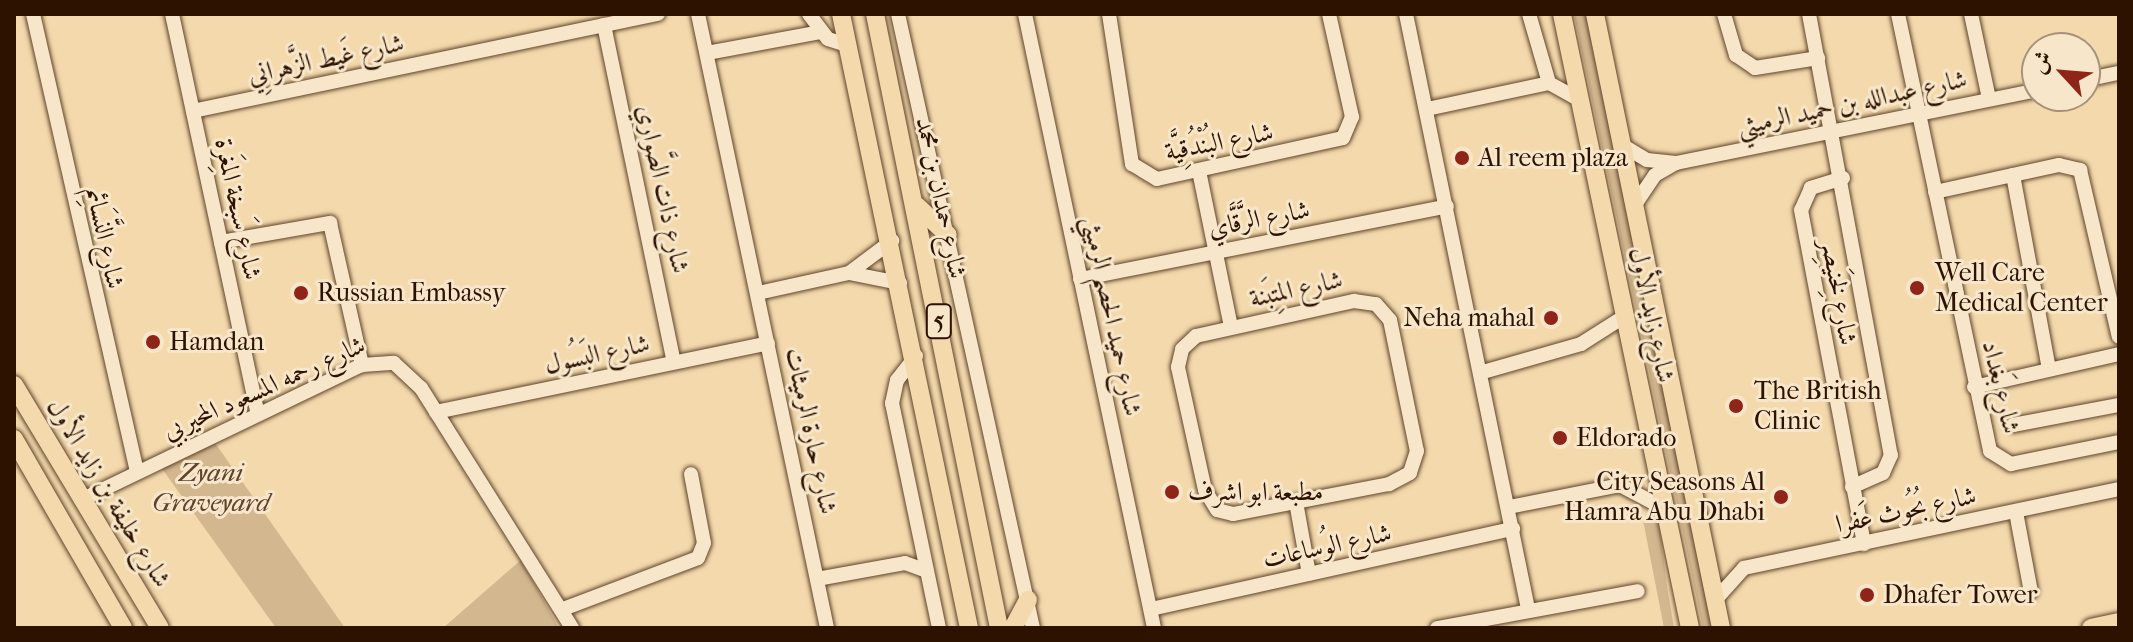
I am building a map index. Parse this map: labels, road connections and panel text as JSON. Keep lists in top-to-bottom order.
{
  "streets": {
    "main road": [
      "شارع حمدان بن محمد",
      "شارع زايد الأول",
      "5",
      "شارع خليفة بن زايد الأول"
    ],
    "street": [
      "شارع غَيط الزَّهرانِي",
      "شارع عبدالله بن حميد الرميثي",
      "شارع البُنْدُقِيَّة",
      "شارع ذات الصَّواري",
      "شارع سَبخة المِغَرة",
      "شارع الرَّقَّاي",
      "شارع النَّسَائِم",
      "شارع المِتبَنة",
      "شارع لِخنَيصِر",
      "شارع حميد الحصم الرميثي",
      "شارع البَسُول",
      "شارع بَغداد",
      "شارع رحمه المسعود المحيربي",
      "شارع حارة الرميثات",
      "شارع بُحُوث عَفرا",
      "شارع الوُساعات"
    ]
  },
  "crossings": [
    ["شارع غَيط الزَّهرانِي", "شارع ذات الصَّواري"],
    ["شارع غَيط الزَّهرانِي", "شارع سَبخة المِغَرة"],
    ["شارع عبدالله بن حميد الرميثي", "شارع لِخنَيصِر"],
    ["شارع عبدالله بن حميد الرميثي", "شارع زايد الأول"],
    ["شارع عبدالله بن حميد الرميثي", "شارع بَغداد"],
    ["شارع ذات الصَّواري", "شارع البَسُول"],
    ["شارع سَبخة المِغَرة", "شارع رحمه المسعود المحيربي"],
    ["شارع الرَّقَّاي", "شارع حميد الحصم الرميثي"],
    ["شارع النَّسَائِم", "شارع رحمه المسعود المحيربي"],
    ["شارع لِخنَيصِر", "شارع بُحُوث عَفرا"],
    ["شارع زايد الأول", "شارع بُحُوث عَفرا"],
    ["شارع حميد الحصم الرميثي", "شارع الوُساعات"],
    ["شارع البَسُول", "شارع رحمه المسعود المحيربي"],
    ["شارع البَسُول", "شارع حارة الرميثات"],
    ["شارع رحمه المسعود المحيربي", "شارع خليفة بن زايد الأول"]
  ],
  "parks": ["Zyani Graveyard"],
  "places": [
    "Al reem plaza",
    "Well Care Medical Center",
    "Russian Embassy",
    "Neha mahal",
    "Hamdan",
    "The British Clinic",
    "Eldorado",
    "مطبعة ابو اشرف",
    "City Seasons Al Hamra Abu Dhabi",
    "Dhafer Tower"
  ],
  "north": "top left"
}
